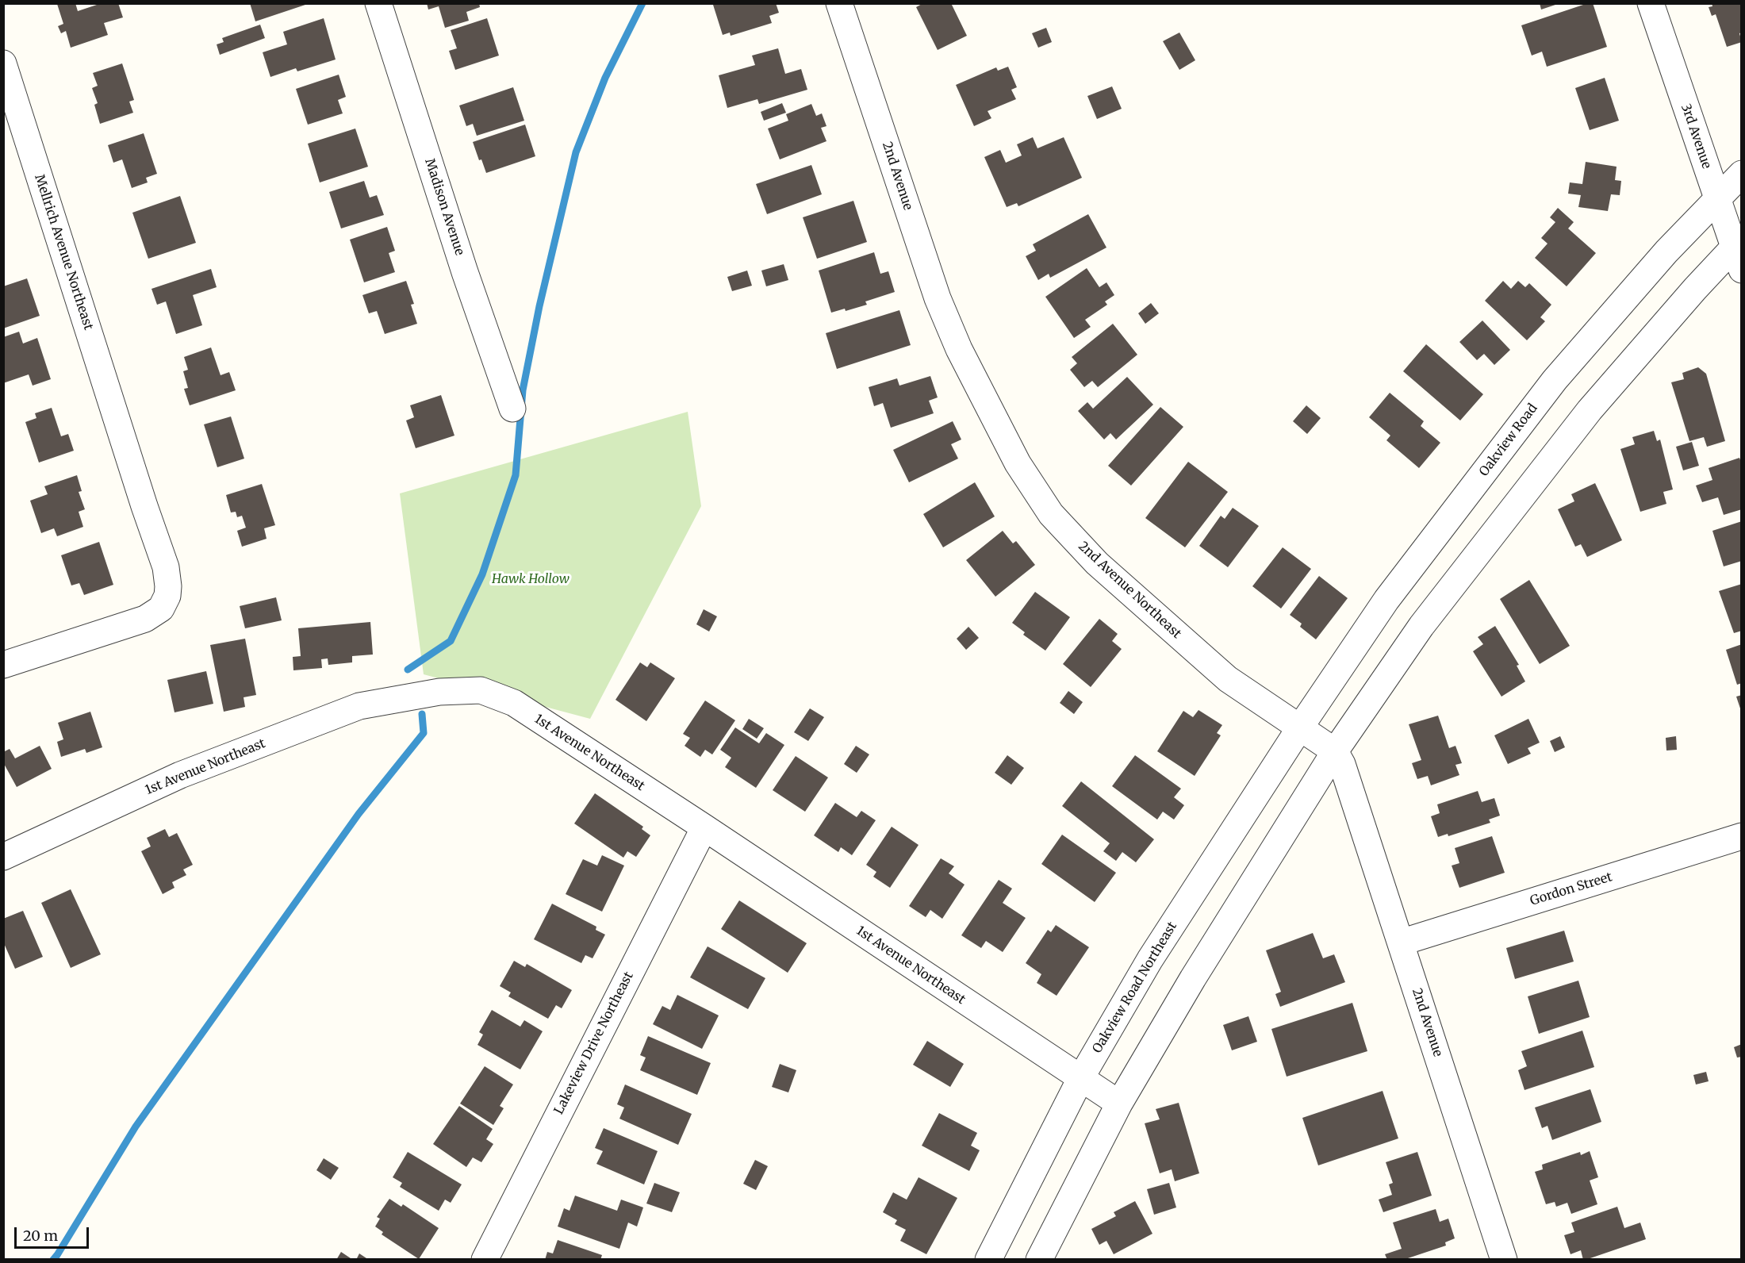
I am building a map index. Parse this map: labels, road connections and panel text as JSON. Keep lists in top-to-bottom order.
{
  "streets": {
    "street": [
      "3rd Avenue",
      "2nd Avenue",
      "Madison Avenue",
      "Mellrich Avenue Northeast",
      "Oakview Road",
      "2nd Avenue Northeast",
      "1st Avenue Northeast",
      "Gordon Street",
      "Oakview Road Northeast",
      "Lakeview Drive Northeast"
    ]
  },
  "crossings": [
    ["3rd Avenue", "Oakview Road"],
    ["2nd Avenue", "2nd Avenue Northeast"],
    ["2nd Avenue", "Gordon Street"],
    ["Oakview Road", "2nd Avenue Northeast"],
    ["Oakview Road", "Oakview Road Northeast"],
    ["2nd Avenue Northeast", "Oakview Road Northeast"],
    ["1st Avenue Northeast", "Oakview Road Northeast"],
    ["1st Avenue Northeast", "Lakeview Drive Northeast"]
  ],
  "parks": ["Hawk Hollow"],
  "scale_bar": "20 m"
}
